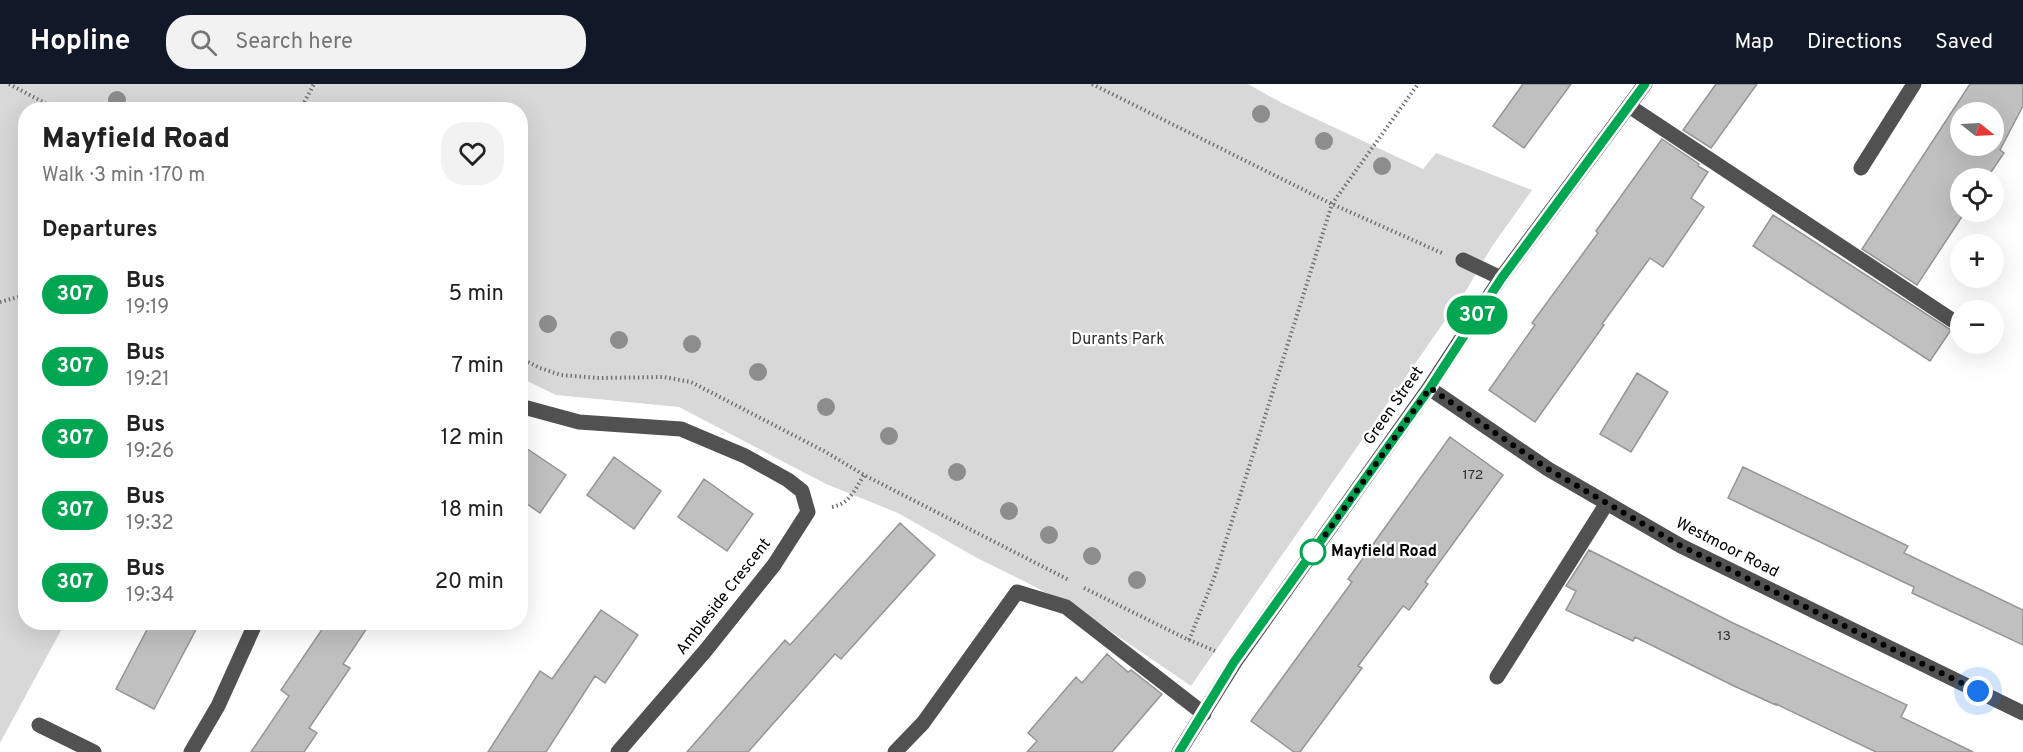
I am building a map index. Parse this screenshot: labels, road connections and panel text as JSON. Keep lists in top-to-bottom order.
{
  "streets": {
    "street": ["Green Street", "Westmoor Road", "Ambleside Crescent"]
  },
  "crossings": [
    ["Green Street", "Westmoor Road"]
  ],
  "parks": ["Durants Park"],
  "places": ["Mayfield Road"],
  "lines": ["bus line 307"],
  "house_numbers": ["172", "13"],
  "north": "right",
  "page": {
    "header": "Hopline",
    "search": "Search here",
    "nav": ["Map", "Directions", "Saved"],
    "on_map": "307",
    "map_buttons": ["+", "−"],
    "heading": [
      ["Mayfield Road", "Walk · 3 min · 170 m"],
      "Departures"
    ],
    "list": [
      {
        "mark": "307",
        "name": "Bus",
        "note": "19:19",
        "value": "5 min"
      },
      {
        "mark": "307",
        "name": "Bus",
        "note": "19:21",
        "value": "7 min"
      },
      {
        "mark": "307",
        "name": "Bus",
        "note": "19:26",
        "value": "12 min"
      },
      {
        "mark": "307",
        "name": "Bus",
        "note": "19:32",
        "value": "18 min"
      },
      {
        "mark": "307",
        "name": "Bus",
        "note": "19:34",
        "value": "20 min"
      }
    ]
  }
}
